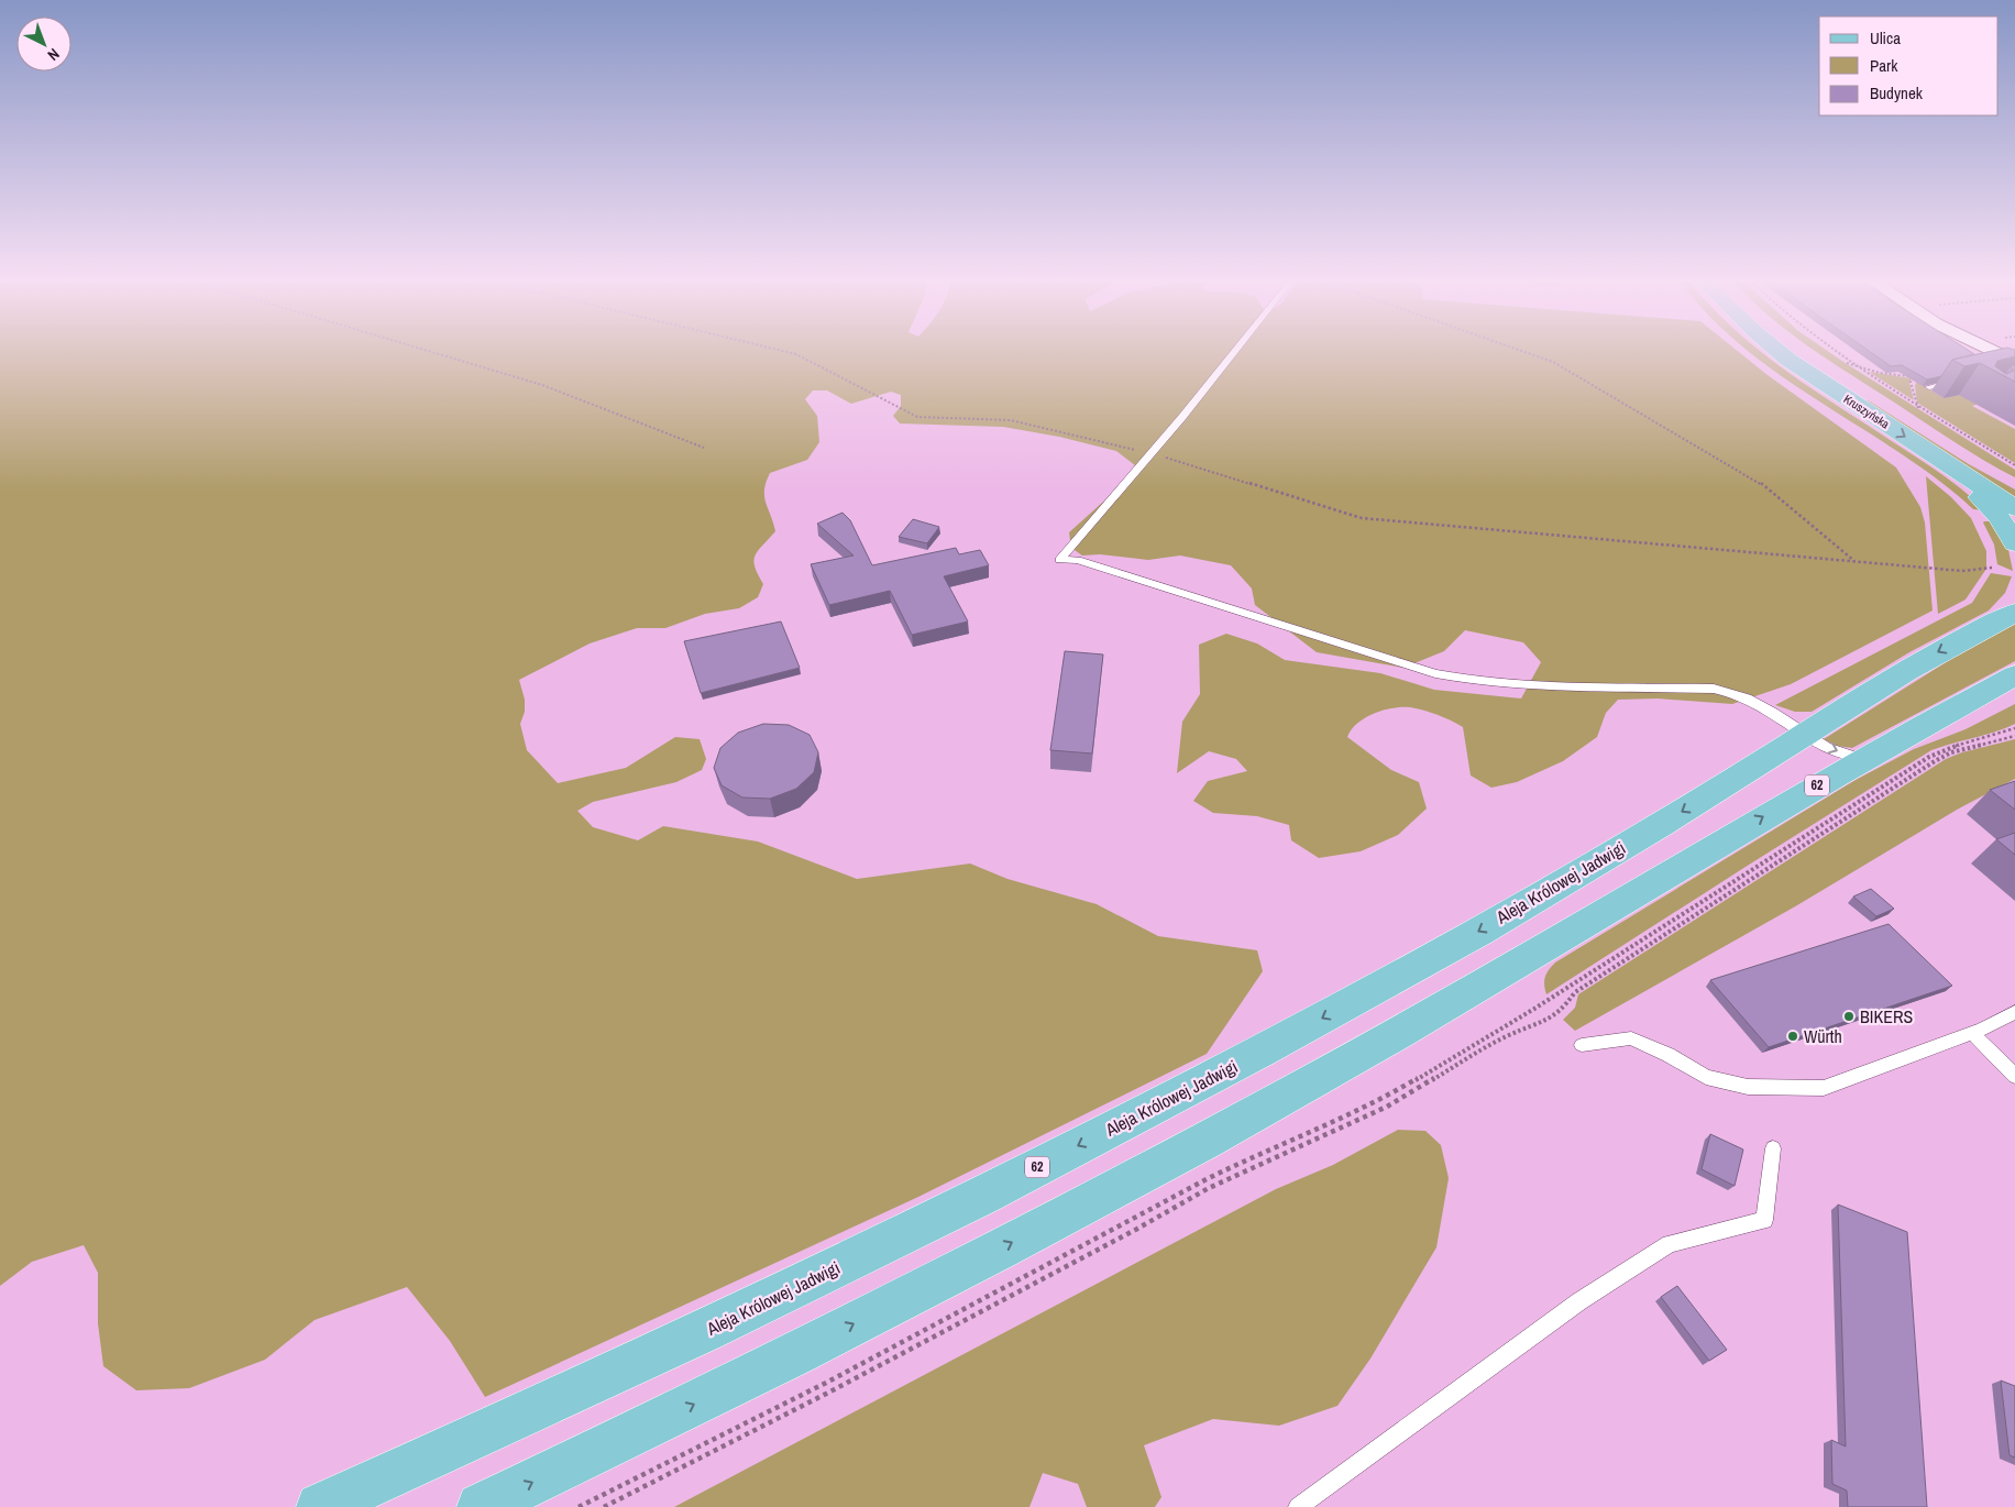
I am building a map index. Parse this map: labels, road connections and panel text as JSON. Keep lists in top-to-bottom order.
{
  "streets": {
    "main road": ["Kruszyńska", "62", "Aleja Królowej Jadwigi"]
  },
  "crossings": [
    ["62", "Aleja Królowej Jadwigi"]
  ],
  "places": ["BIKERS", "Würth"],
  "legend": ["Ulica", "Park", "Budynek"],
  "north": "bottom right"
}
